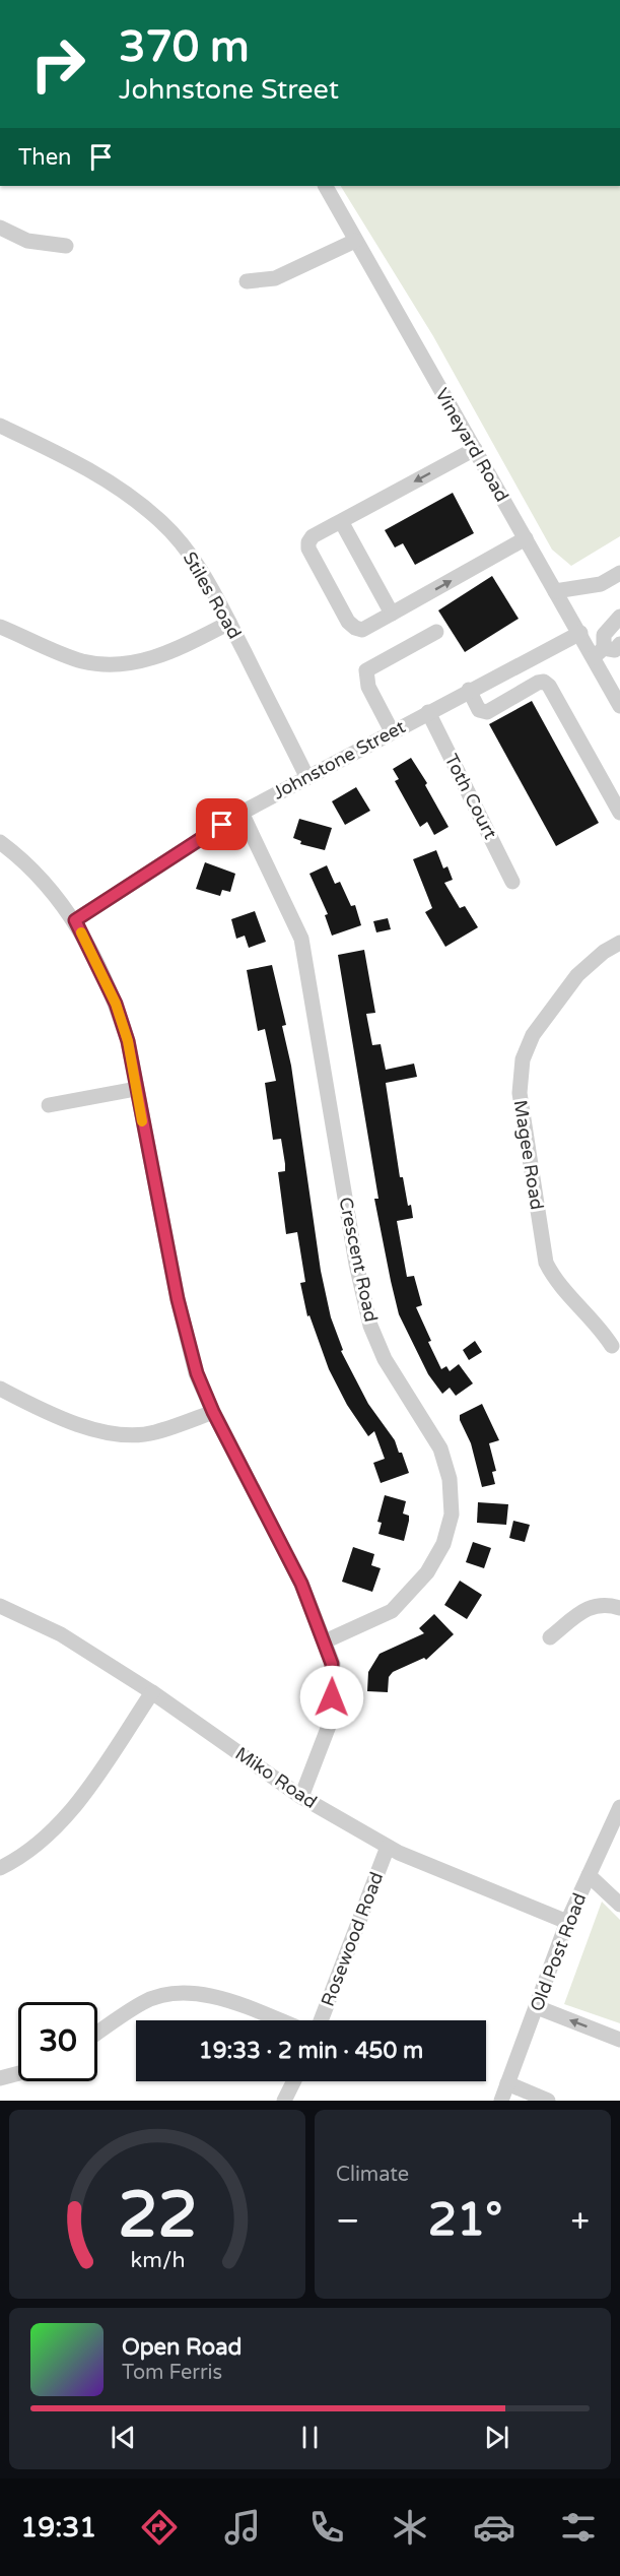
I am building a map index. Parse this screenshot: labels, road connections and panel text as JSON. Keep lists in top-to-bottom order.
{
  "streets": {
    "street": [
      "Vineyard Road",
      "Stiles Road",
      "Johnstone Street",
      "Toth Court",
      "Magee Road",
      "Crescent Road",
      "Miko Road",
      "Rosewood Road",
      "Old Post Road"
    ]
  },
  "crossings": [
    ["Vineyard Road", "Johnstone Street"],
    ["Stiles Road", "Johnstone Street"],
    ["Johnstone Street", "Toth Court"],
    ["Johnstone Street", "Crescent Road"],
    ["Miko Road", "Rosewood Road"],
    ["Miko Road", "Old Post Road"]
  ],
  "page": {
    "turn": ["370 m", "Johnstone Street"],
    "then": "Then",
    "limit": "30",
    "trip": "19:33 · 2 min · 450 m",
    "tile": "Climate",
    "heat": ["−", "21°", "+"],
    "song": ["Open Road", "Tom Ferris"],
    "tabs": "19:31",
    "gauge": ["22", "km/h"]
  }
}
